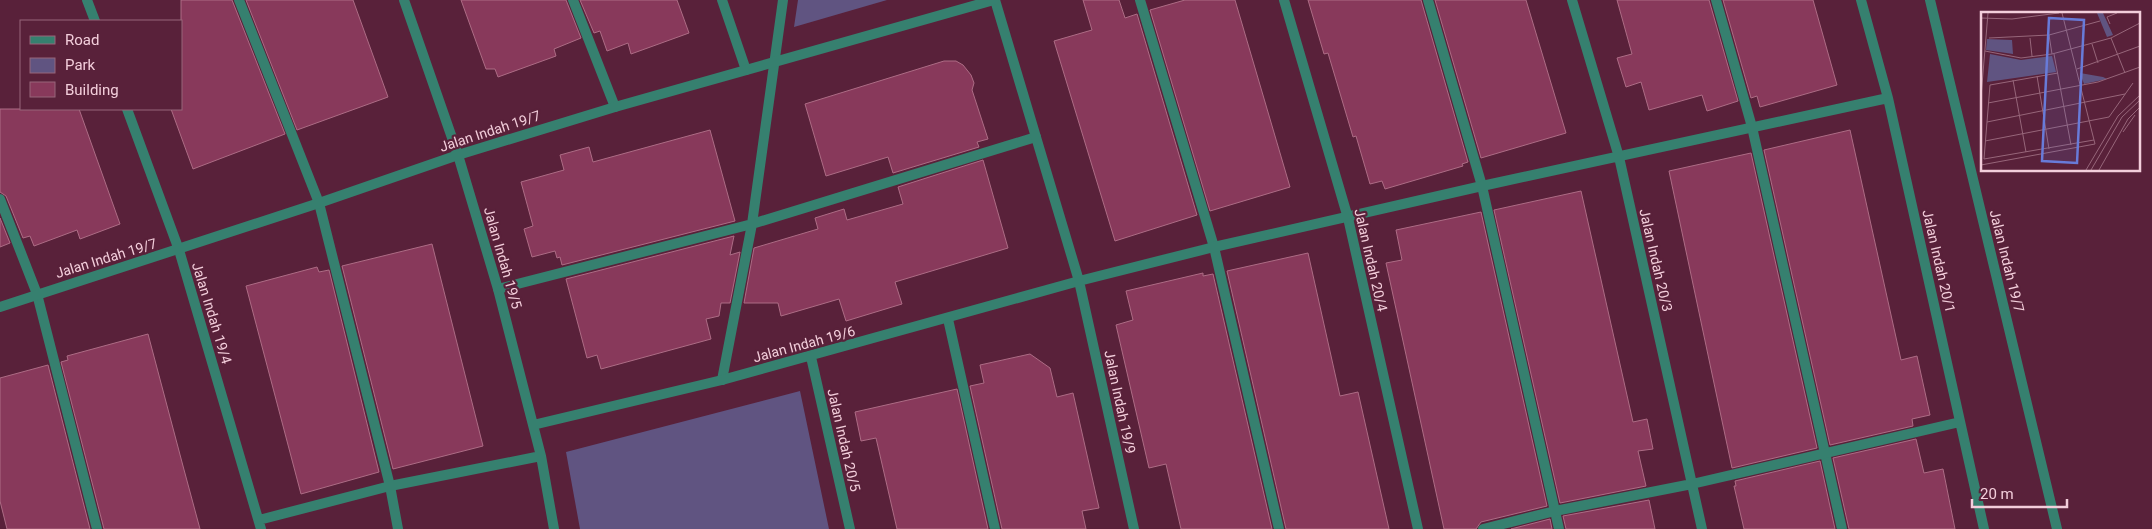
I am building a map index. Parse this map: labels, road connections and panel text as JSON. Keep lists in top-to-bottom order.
{
  "streets": {
    "street": [
      "Jalan Indah 19/7",
      "Jalan Indah 19/5",
      "Jalan Indah 20/4",
      "Jalan Indah 20/3",
      "Jalan Indah 20/1",
      "Jalan Indah 19/4",
      "Jalan Indah 19/6",
      "Jalan Indah 19/9",
      "Jalan Indah 20/5"
    ]
  },
  "crossings": [
    ["Jalan Indah 19/7", "Jalan Indah 19/5"],
    ["Jalan Indah 19/7", "Jalan Indah 19/4"],
    ["Jalan Indah 19/7", "Jalan Indah 19/9"],
    ["Jalan Indah 19/5", "Jalan Indah 19/6"],
    ["Jalan Indah 20/4", "Jalan Indah 19/6"],
    ["Jalan Indah 20/3", "Jalan Indah 19/6"],
    ["Jalan Indah 20/1", "Jalan Indah 19/6"],
    ["Jalan Indah 19/6", "Jalan Indah 19/9"],
    ["Jalan Indah 19/6", "Jalan Indah 20/5"]
  ],
  "legend": ["Road", "Park", "Building"],
  "scale_bar": "20 m"
}
